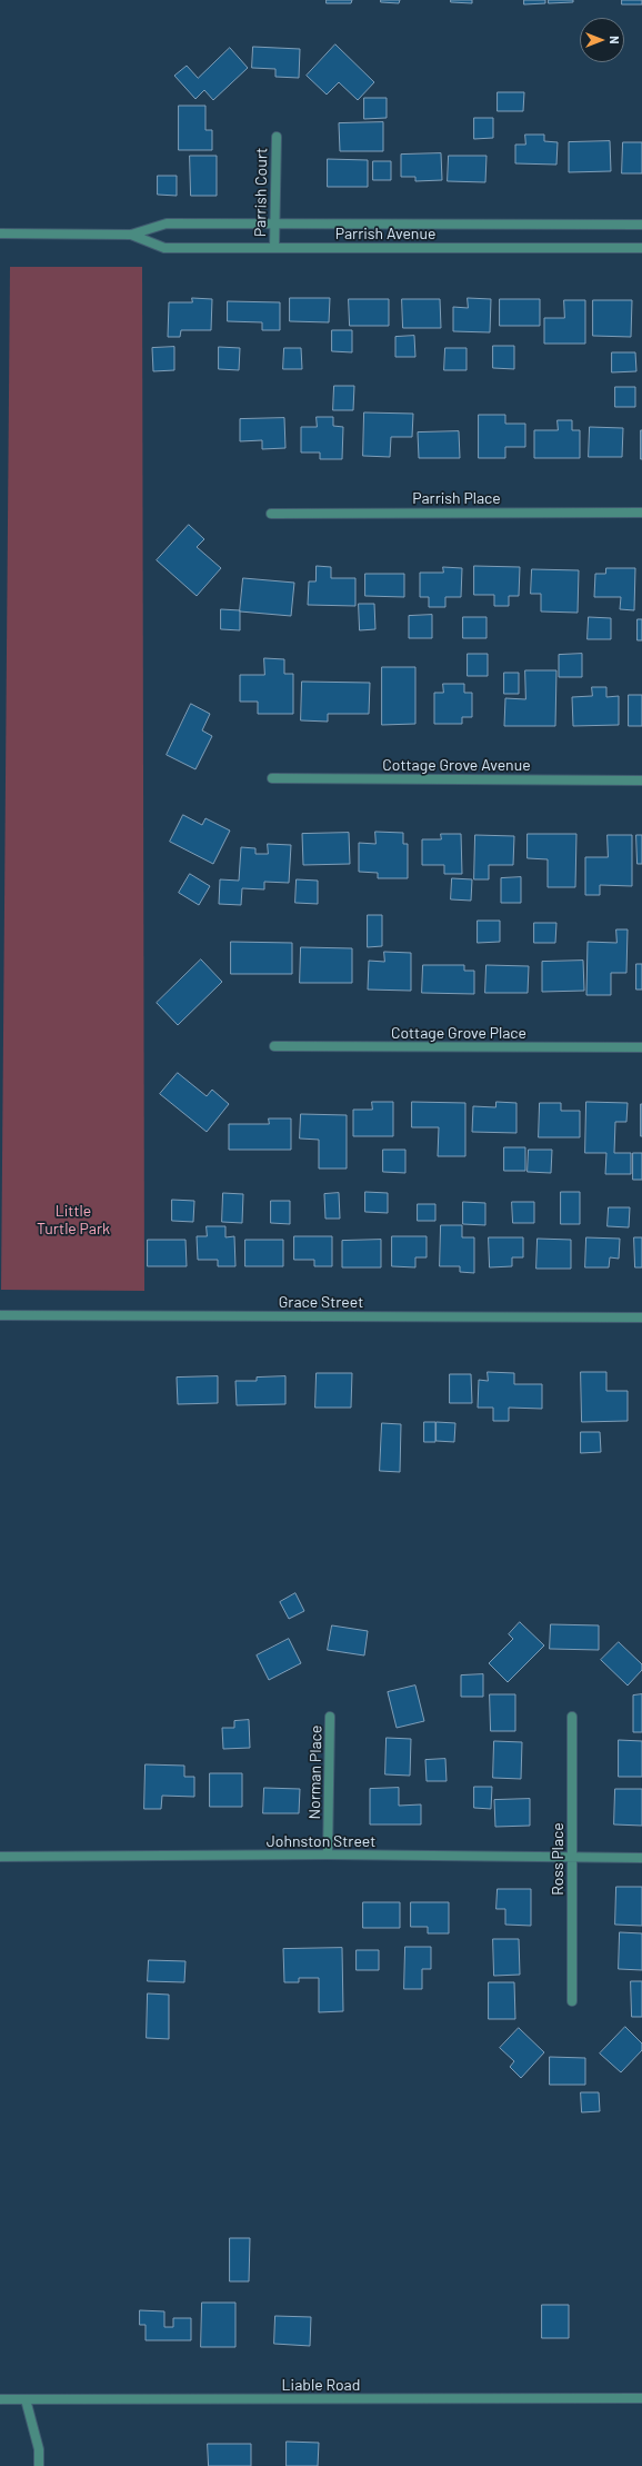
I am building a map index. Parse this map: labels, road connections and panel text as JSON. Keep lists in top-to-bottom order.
{
  "streets": {
    "street": [
      "Parrish Court",
      "Parrish Avenue",
      "Parrish Place",
      "Cottage Grove Avenue",
      "Cottage Grove Place",
      "Grace Street",
      "Norman Place",
      "Johnston Street",
      "Ross Place",
      "Liable Road"
    ]
  },
  "crossings": [
    ["Parrish Court", "Parrish Avenue"],
    ["Norman Place", "Johnston Street"],
    ["Johnston Street", "Ross Place"]
  ],
  "parks": ["Little Turtle Park"],
  "north": "right"
}
